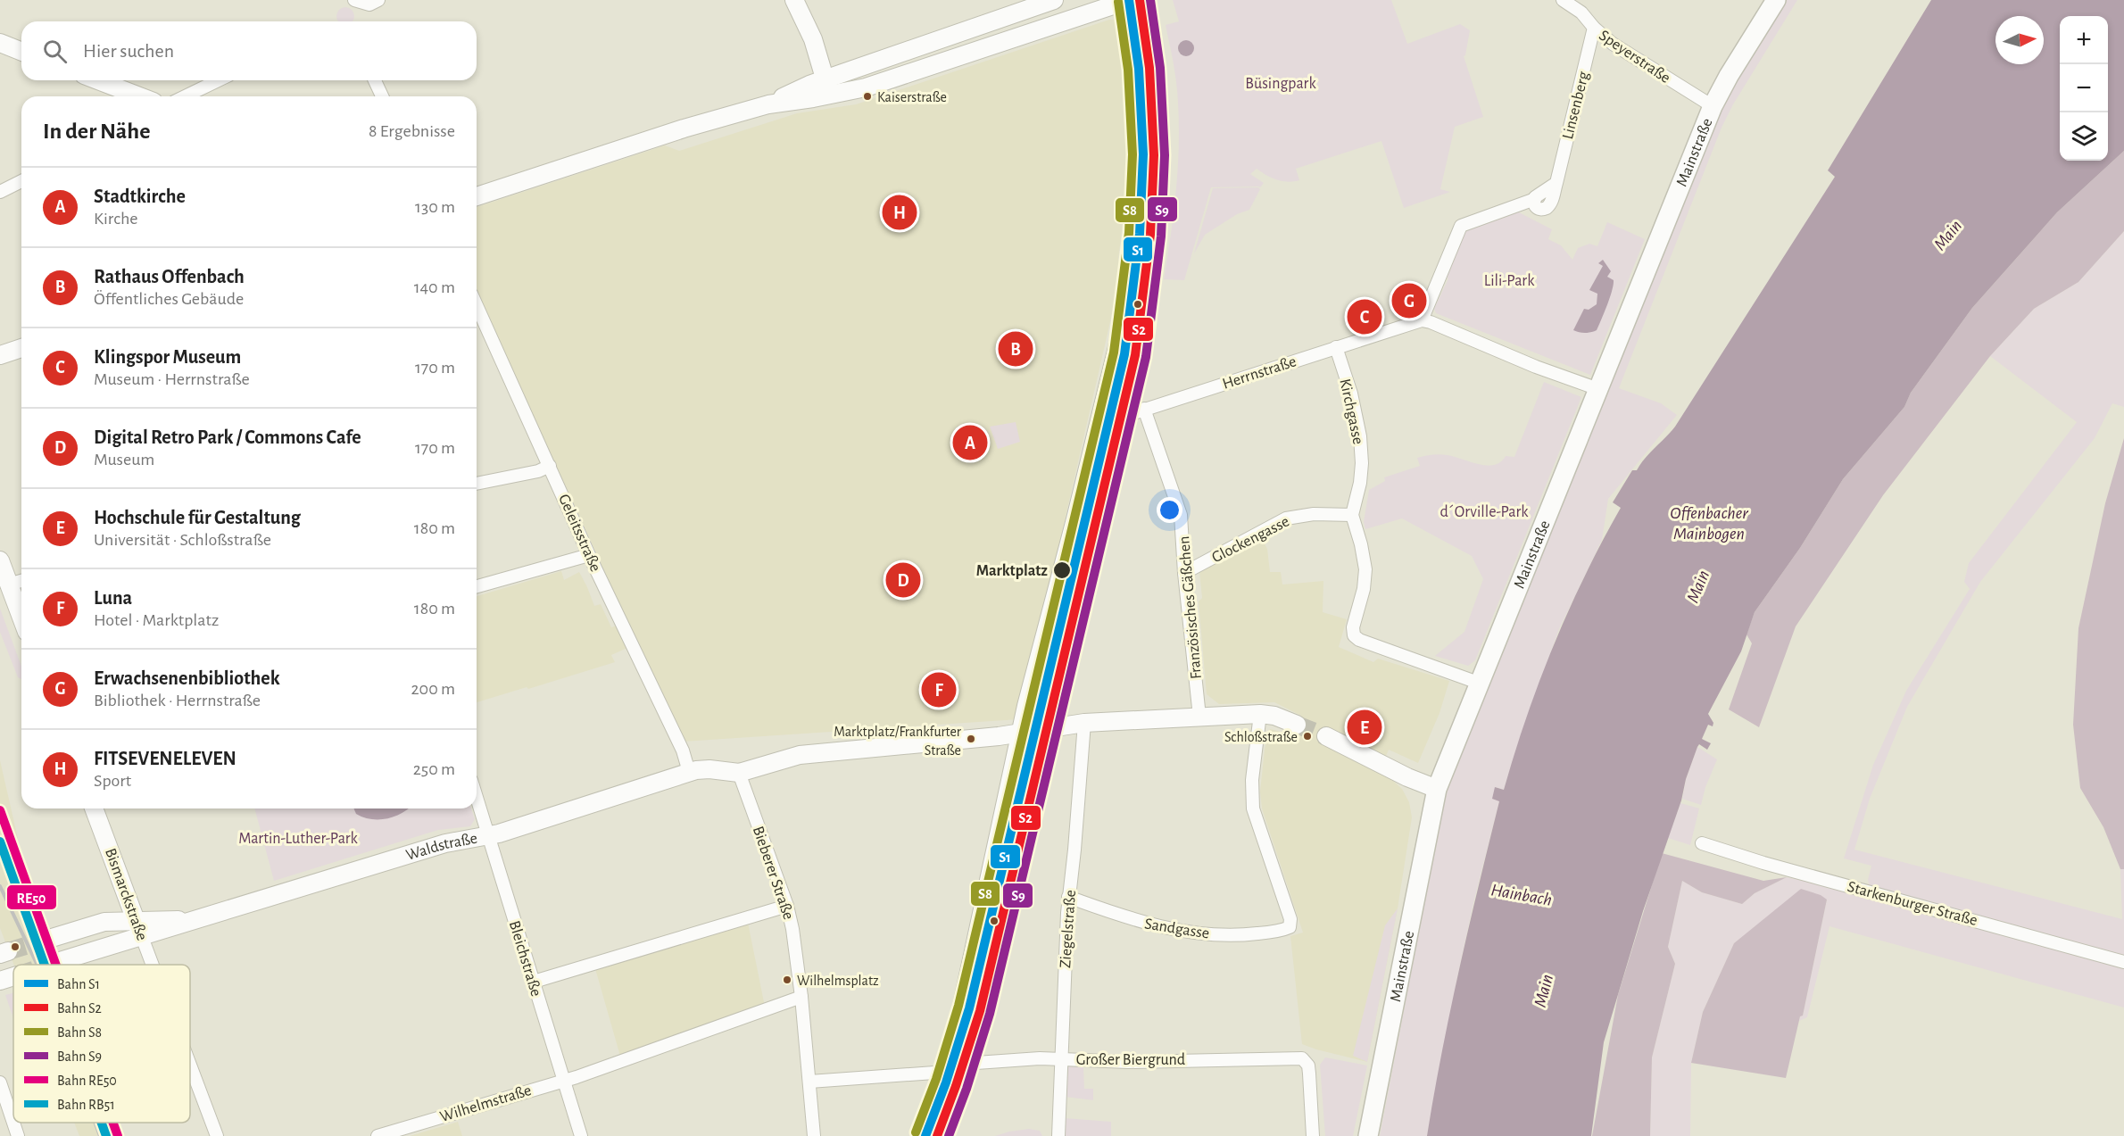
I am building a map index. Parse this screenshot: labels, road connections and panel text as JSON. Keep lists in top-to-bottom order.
{
  "streets": {
    "main road": ["Mainstraße", "Waldstraße", "Bismarckstraße"],
    "street": [
      "Speyerstraße",
      "Linsenberg",
      "Herrnstraße",
      "Kirchgasse",
      "Geleitsstraße",
      "Glockengasse",
      "Französisches Gäßchen",
      "Bieberer Straße",
      "Starkenburger Straße",
      "Sandgasse",
      "Ziegelstraße",
      "Bleichstraße",
      "Großer Biergrund",
      "Wilhelmstraße"
    ]
  },
  "crossings": [
    ["Speyerstraße", "Linsenberg"],
    ["Speyerstraße", "Mainstraße"],
    ["Linsenberg", "Herrnstraße"],
    ["Herrnstraße", "Kirchgasse"],
    ["Herrnstraße", "Französisches Gäßchen"],
    ["Kirchgasse", "Glockengasse"],
    ["Geleitsstraße", "Waldstraße"],
    ["Glockengasse", "Französisches Gäßchen"],
    ["Waldstraße", "Bismarckstraße"],
    ["Waldstraße", "Bleichstraße"],
    ["Bieberer Straße", "Großer Biergrund"],
    ["Sandgasse", "Ziegelstraße"],
    ["Ziegelstraße", "Großer Biergrund"],
    ["Bleichstraße", "Wilhelmstraße"]
  ],
  "water": ["Main", "Offenbacher Mainbogen", "Hainbach"],
  "parks": [
    "Büsingpark",
    "Lili-Park",
    "d´Orville-Park",
    "Martin-Luther-Park"
  ],
  "places": [
    "Kaiserstraße",
    "Marktplatz",
    "Schloßstraße",
    "Marktplatz/Frankfurter Straße",
    "Wilhelmsplatz"
  ],
  "lines": [
    "rail line S1",
    "rail line S2",
    "rail line S9",
    "rail line S8",
    "rail line RE50",
    "rail line RB51"
  ],
  "legend": [
    "Bahn S1",
    "Bahn S2",
    "Bahn S8",
    "Bahn S9",
    "Bahn RE50",
    "Bahn RB51"
  ],
  "north": "right",
  "page": {
    "map_buttons": ["+", "−"],
    "search": "Hier suchen",
    "heading": ["In der Nähe", "8 Ergebnisse"],
    "list": [
      {
        "mark": "A",
        "name": "Stadtkirche",
        "note": "Kirche",
        "value": "130 m"
      },
      {
        "mark": "B",
        "name": "Rathaus Offenbach",
        "note": "Öffentliches Gebäude",
        "value": "140 m"
      },
      {
        "mark": "C",
        "name": "Klingspor Museum",
        "note": "Museum · Herrnstraße",
        "value": "170 m"
      },
      {
        "mark": "D",
        "name": "Digital Retro Park / Commons Cafe",
        "note": "Museum",
        "value": "170 m"
      },
      {
        "mark": "E",
        "name": "Hochschule für Gestaltung",
        "note": "Universität · Schloßstraße",
        "value": "180 m"
      },
      {
        "mark": "F",
        "name": "Luna",
        "note": "Hotel · Marktplatz",
        "value": "180 m"
      },
      {
        "mark": "G",
        "name": "Erwachsenenbibliothek",
        "note": "Bibliothek · Herrnstraße",
        "value": "200 m"
      },
      {
        "mark": "H",
        "name": "FITSEVENELEVEN",
        "note": "Sport",
        "value": "250 m"
      }
    ],
    "pins": [
      "H",
      "G",
      "C",
      "B",
      "A",
      "D",
      "F",
      "E"
    ]
  }
}
